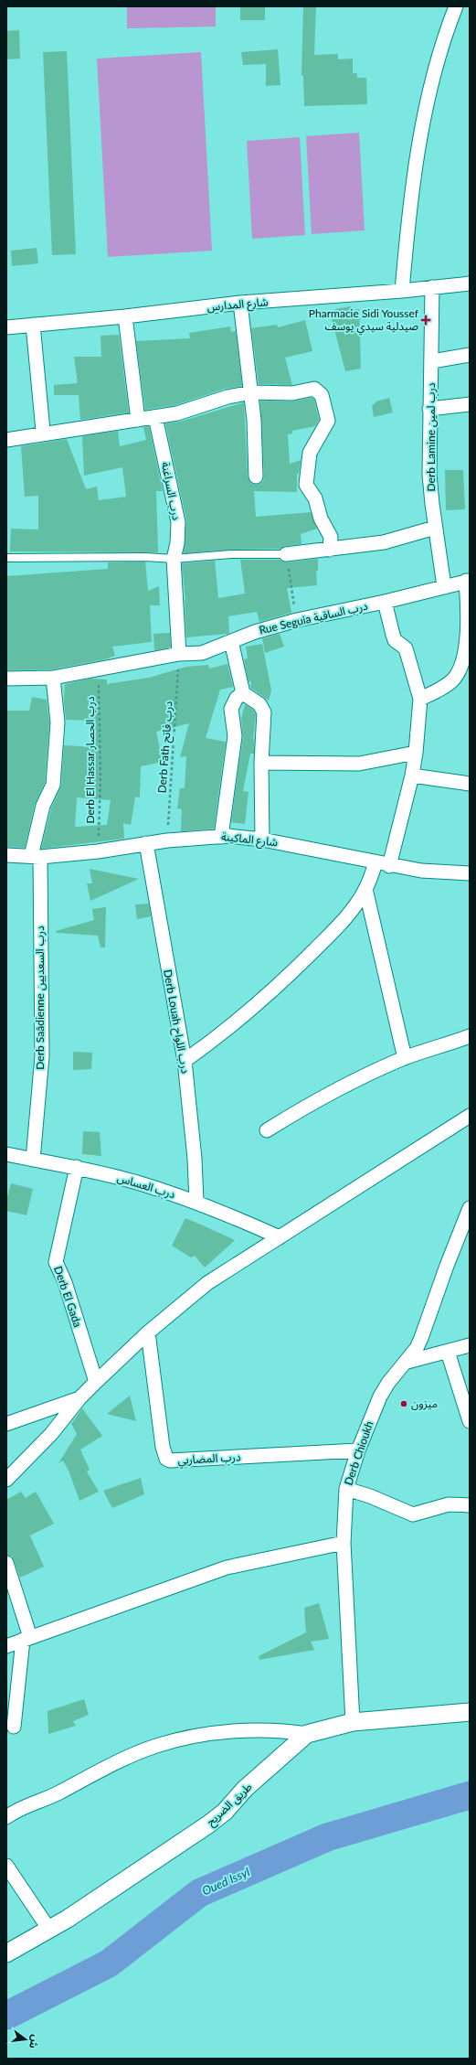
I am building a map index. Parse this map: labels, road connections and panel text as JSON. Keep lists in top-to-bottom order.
{
  "streets": {
    "street": [
      "شارع المدارس",
      "Derb Lamine درب لمين",
      "درب السراغنة",
      "Rue Seguia درب الساقية",
      "شارع الماكينة",
      "Derb Saâdienne درب السعديين",
      "Derb Louah درب اللواح",
      "درب العساس",
      "Derb El Gada",
      "Derb Chioukh",
      "درب المضاربي",
      "طريق الضريح"
    ],
    "path": ["Derb Fath درب فاتح", "Derb El Hassar درب الحصار"]
  },
  "crossings": [
    ["شارع المدارس", "Derb Lamine درب لمين"],
    ["Derb Lamine درب لمين", "Rue Seguia درب الساقية"],
    ["درب السراغنة", "Rue Seguia درب الساقية"],
    ["درب السراغنة", "Derb Fath درب فاتح"],
    ["Rue Seguia درب الساقية", "Derb Fath درب فاتح"],
    ["Rue Seguia درب الساقية", "Derb El Hassar درب الحصار"],
    ["Rue Seguia درب الساقية", "Derb Saâdienne درب السعديين"],
    ["Derb Fath درب فاتح", "شارع الماكينة"],
    ["Derb El Hassar درب الحصار", "شارع الماكينة"],
    ["شارع الماكينة", "Derb Saâdienne درب السعديين"],
    ["شارع الماكينة", "Derb Louah درب اللواح"],
    ["Derb Saâdienne درب السعديين", "درب العساس"],
    ["Derb Louah درب اللواح", "درب العساس"],
    ["درب العساس", "Derb El Gada"],
    ["Derb Chioukh", "درب المضاربي"],
    ["Derb Chioukh", "طريق الضريح"]
  ],
  "water": ["Oued Issyl"],
  "places": {
    "health": ["Pharmacie Sidi Youssef صيدلية سيدي يوسف"],
    "other": ["ميزون"]
  },
  "north": "right"
}
